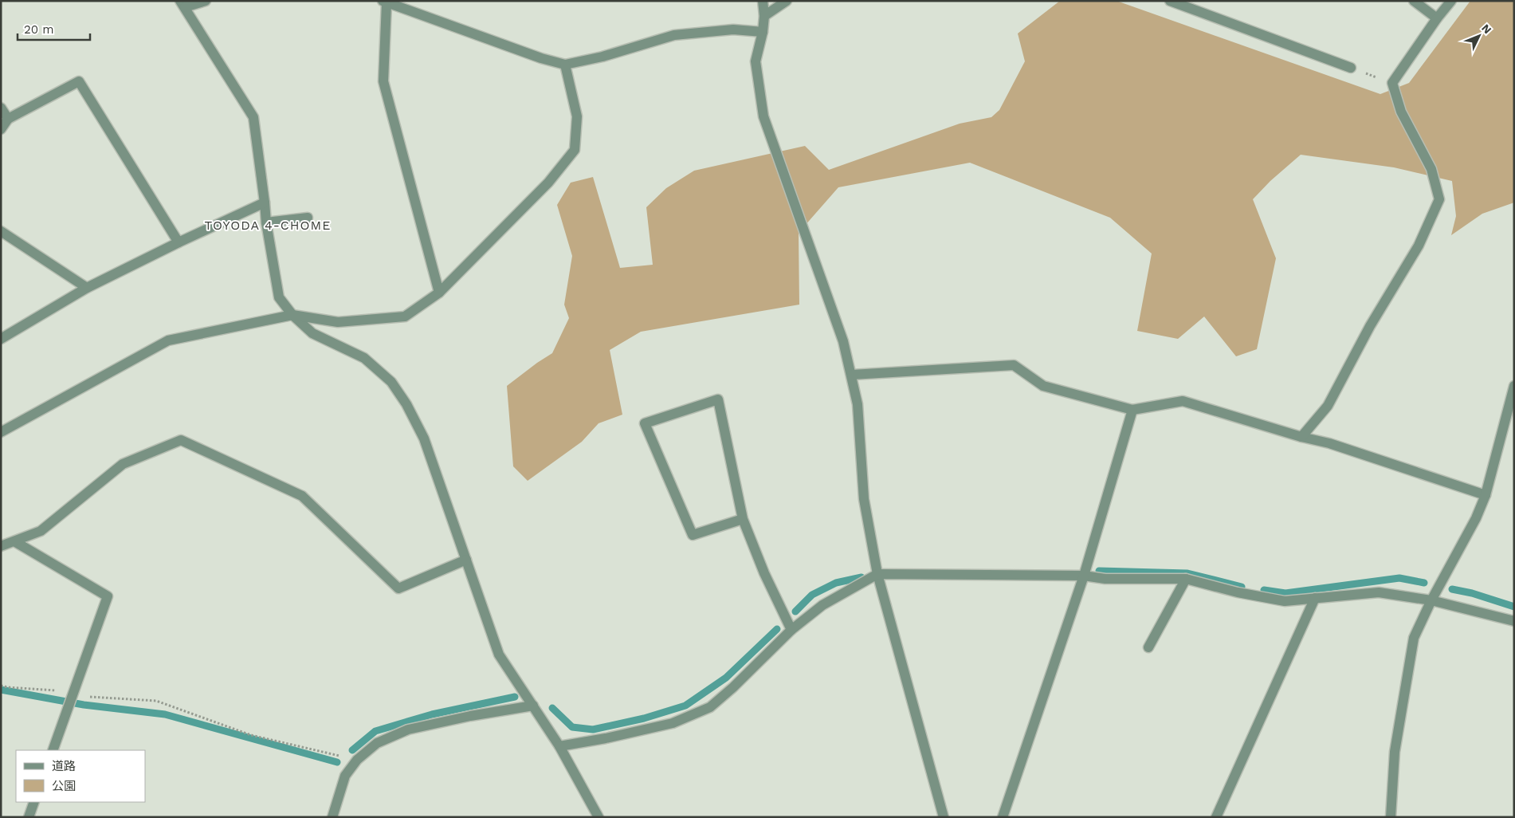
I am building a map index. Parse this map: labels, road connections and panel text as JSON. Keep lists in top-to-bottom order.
{
  "districts": ["TOYODA 4-CHOME"],
  "legend": ["道路", "公園"],
  "scale_bar": "20 m",
  "north": "top right"
}
